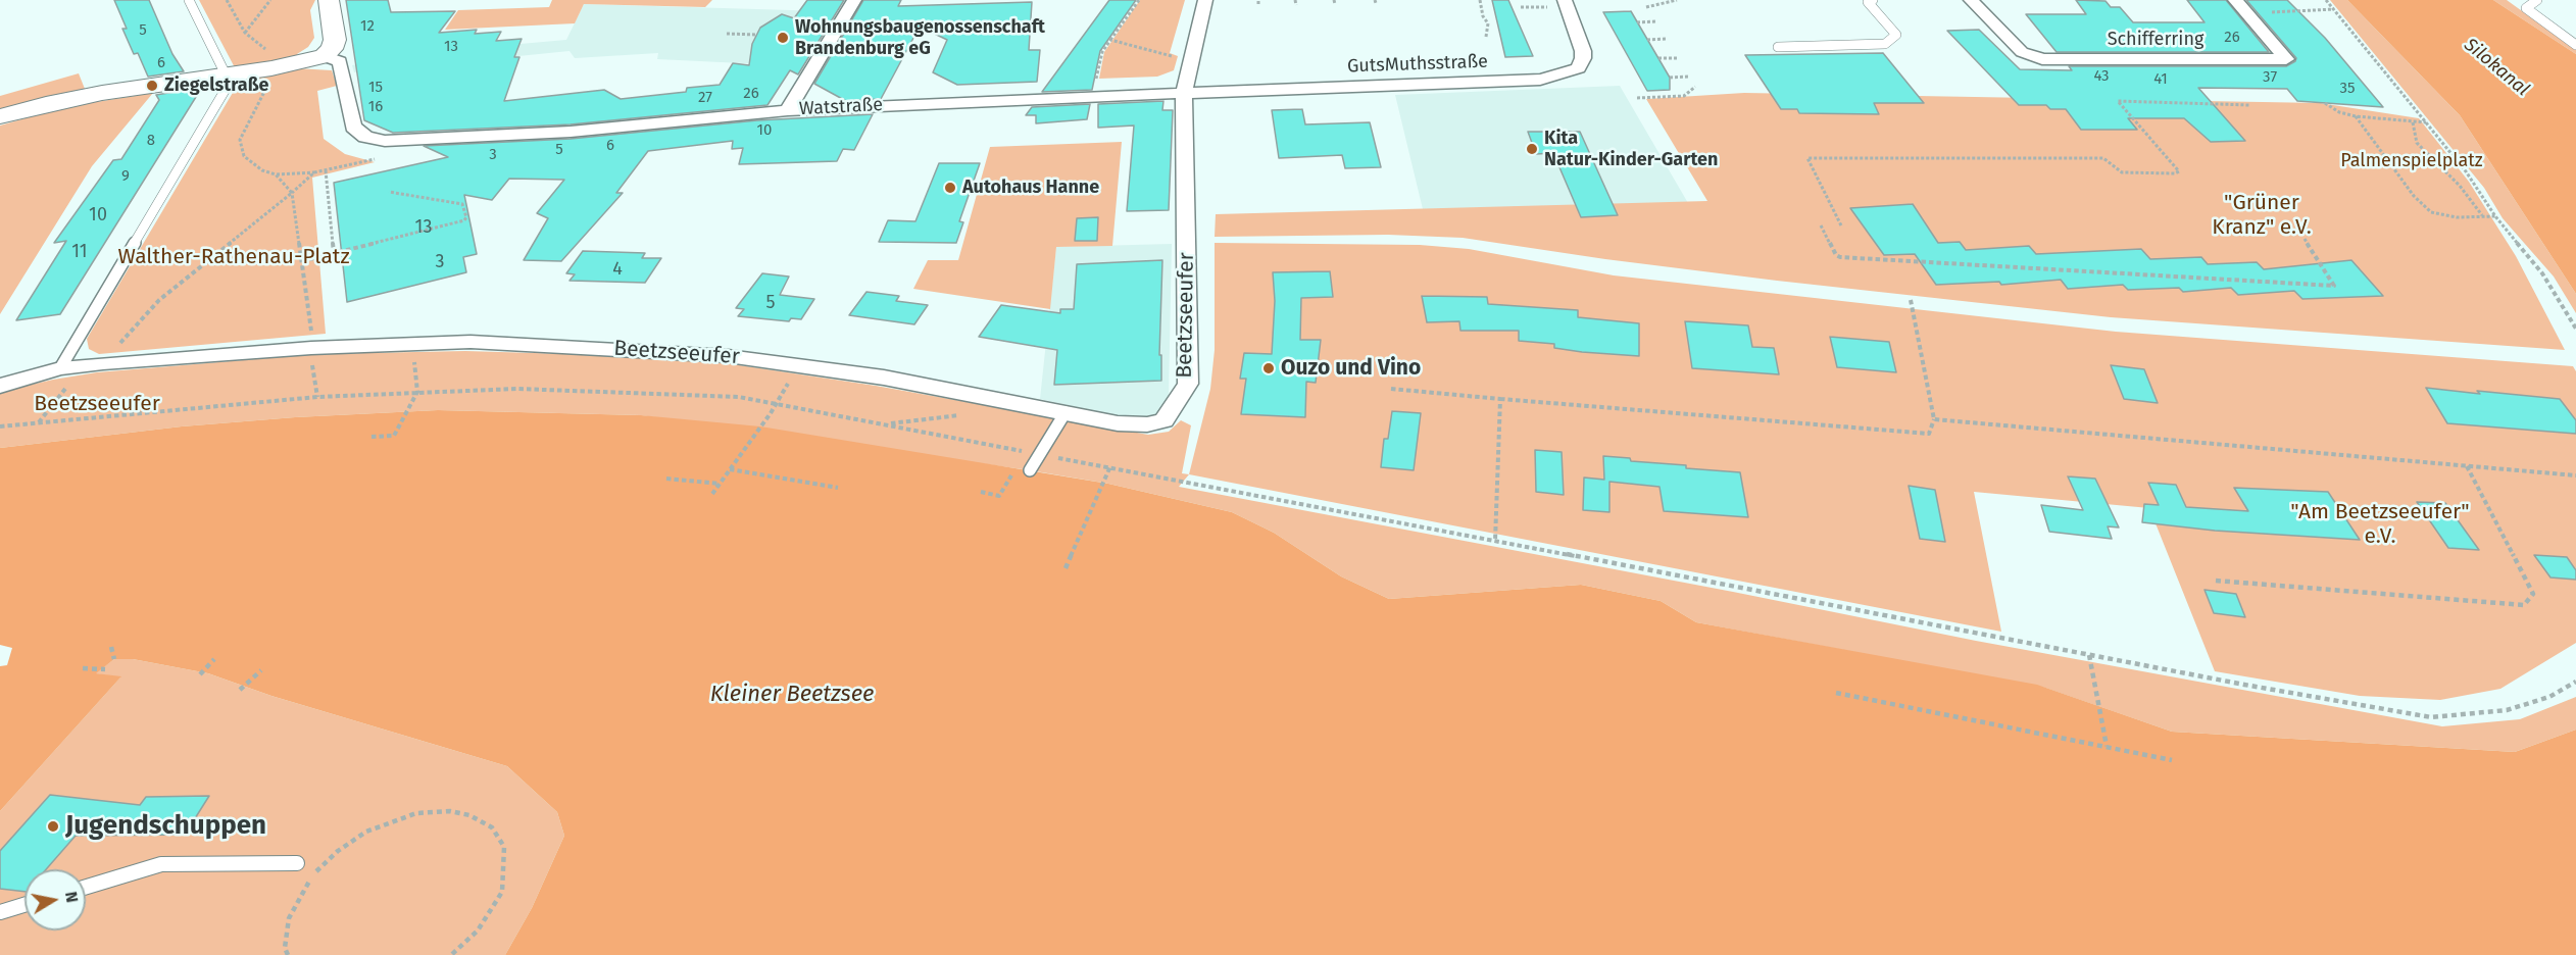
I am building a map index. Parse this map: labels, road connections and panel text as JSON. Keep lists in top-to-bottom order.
{
  "streets": {
    "street": [
      "Schifferring",
      "GutsMuthsstraße",
      "Watstraße",
      "Beetzseeufer"
    ]
  },
  "crossings": [
    ["GutsMuthsstraße", "Watstraße"],
    ["GutsMuthsstraße", "Beetzseeufer"],
    ["Watstraße", "Beetzseeufer"]
  ],
  "water": ["Silokanal", "Kleiner Beetzsee"],
  "parks": [
    "Palmenspielplatz",
    "\"Grüner Kranz\" e.V.",
    "Walther-Rathenau-Platz",
    "Beetzseeufer",
    "\"Am Beetzseeufer\" e.V."
  ],
  "places": [
    "Wohnungsbaugenossenschaft Brandenburg eG",
    "Ziegelstraße",
    "Kita Natur-Kinder-Garten",
    "Autohaus Hanne",
    "Ouzo und Vino",
    "Jugendschuppen"
  ],
  "house_numbers": [
    "12",
    "5",
    "26",
    "13",
    "6",
    "43",
    "37",
    "41",
    "15",
    "35",
    "26",
    "27",
    "16",
    "10",
    "8",
    "6",
    "5",
    "3",
    "9",
    "10",
    "13",
    "11",
    "3",
    "4",
    "5"
  ],
  "north": "right"
}
